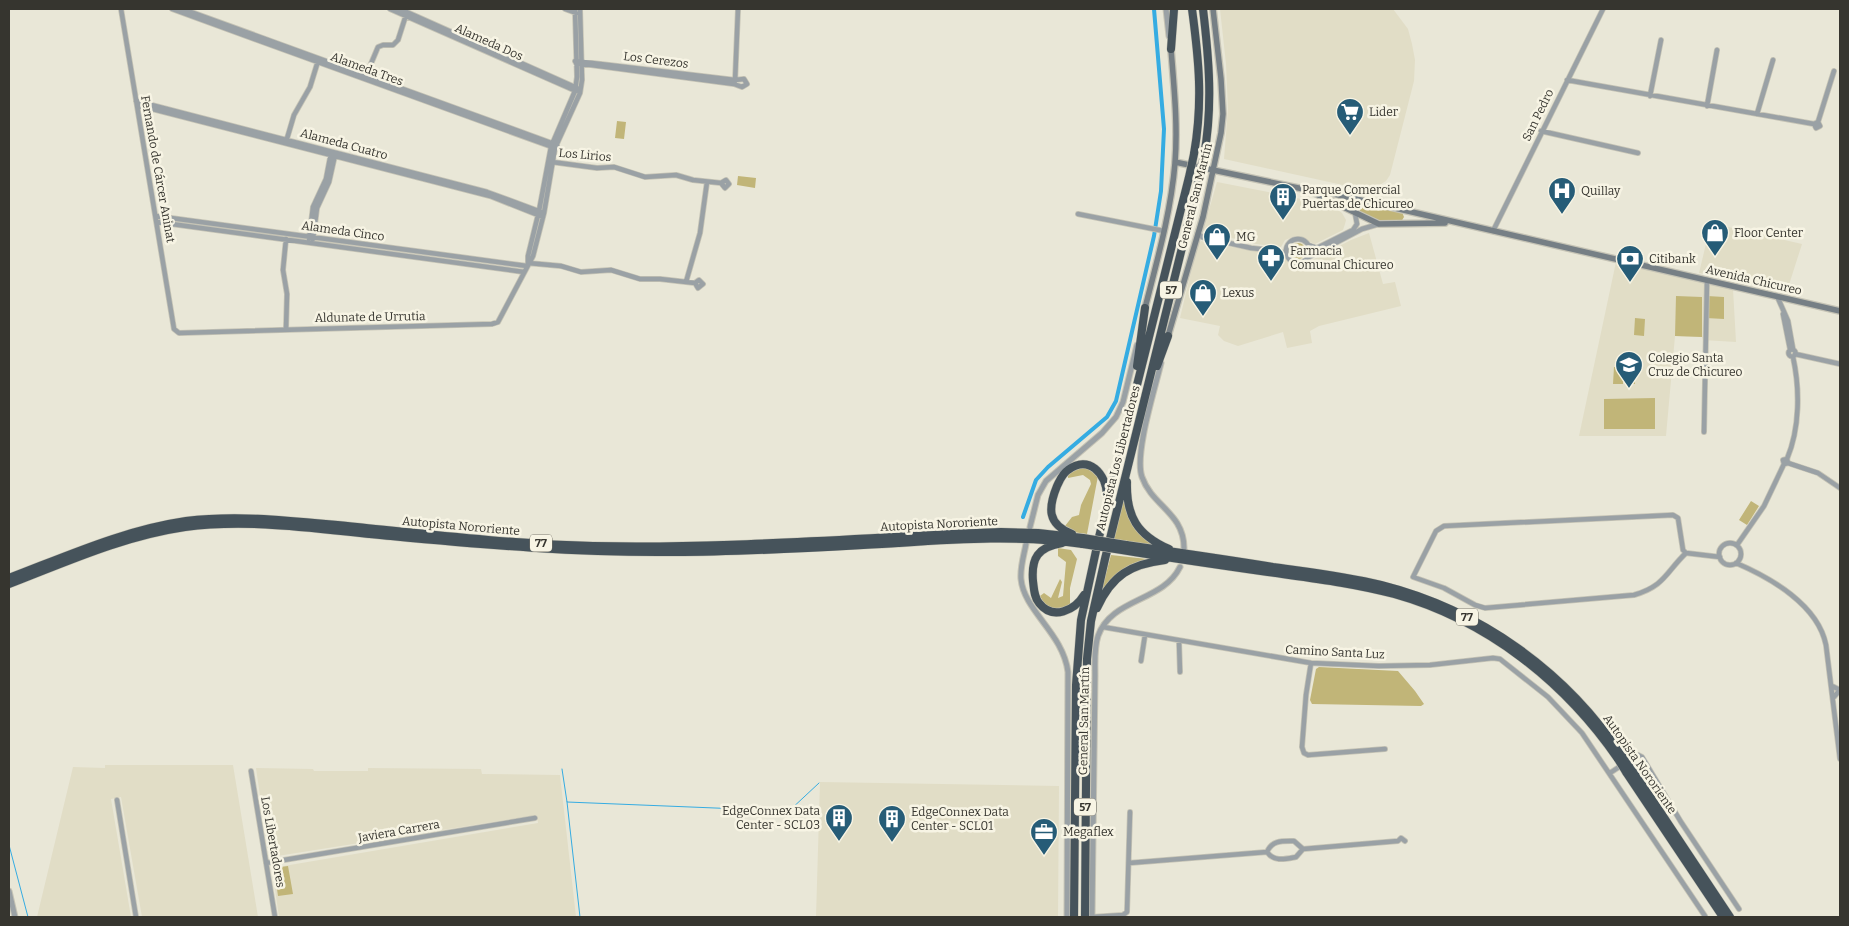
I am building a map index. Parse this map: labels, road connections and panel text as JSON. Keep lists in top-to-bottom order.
{
  "streets": {
    "highway": [
      "57",
      "Autopista Los Libertadores",
      "Autopista Nororiente",
      "77"
    ],
    "main road": ["General San Martín", "Avenida Chicureo"],
    "street": [
      "Alameda Dos",
      "Los Cerezos",
      "Alameda Tres",
      "San Pedro",
      "Alameda Cuatro",
      "Los Lirios",
      "Fernando de Cárcer Aninat",
      "Alameda Cinco",
      "Aldunate de Urrutia",
      "Camino Santa Luz",
      "Javiera Carrera",
      "Los Libertadores"
    ]
  },
  "crossings": [
    ["Alameda Dos", "Aldunate de Urrutia"],
    ["Los Cerezos", "Aldunate de Urrutia"],
    ["Alameda Tres", "Aldunate de Urrutia"],
    ["San Pedro", "Avenida Chicureo"],
    ["Alameda Cuatro", "Fernando de Cárcer Aninat"],
    ["Alameda Cuatro", "Aldunate de Urrutia"],
    ["Los Lirios", "Aldunate de Urrutia"],
    ["Fernando de Cárcer Aninat", "Alameda Cinco"],
    ["Fernando de Cárcer Aninat", "Aldunate de Urrutia"],
    ["General San Martín", "Avenida Chicureo"],
    ["General San Martín", "Autopista Los Libertadores"],
    ["General San Martín", "Autopista Nororiente"],
    ["General San Martín", "Camino Santa Luz"],
    ["Alameda Cinco", "Aldunate de Urrutia"],
    ["Javiera Carrera", "Los Libertadores"]
  ],
  "places": {
    "supermarket": ["Lider"],
    "hospital": ["Quillay"],
    "building": ["Parque Comercial Puertas de Chicureo", "EdgeConnex Data Center - SCL03", "EdgeConnex Data Center - SCL01"],
    "shop": ["Floor Center", "MG", "Lexus"],
    "pharmacy": ["Farmacia Comunal Chicureo"],
    "bank": ["Citibank"],
    "school or university": ["Colegio Santa Cruz de Chicureo"],
    "office": ["Megaflex"]
  }
}
